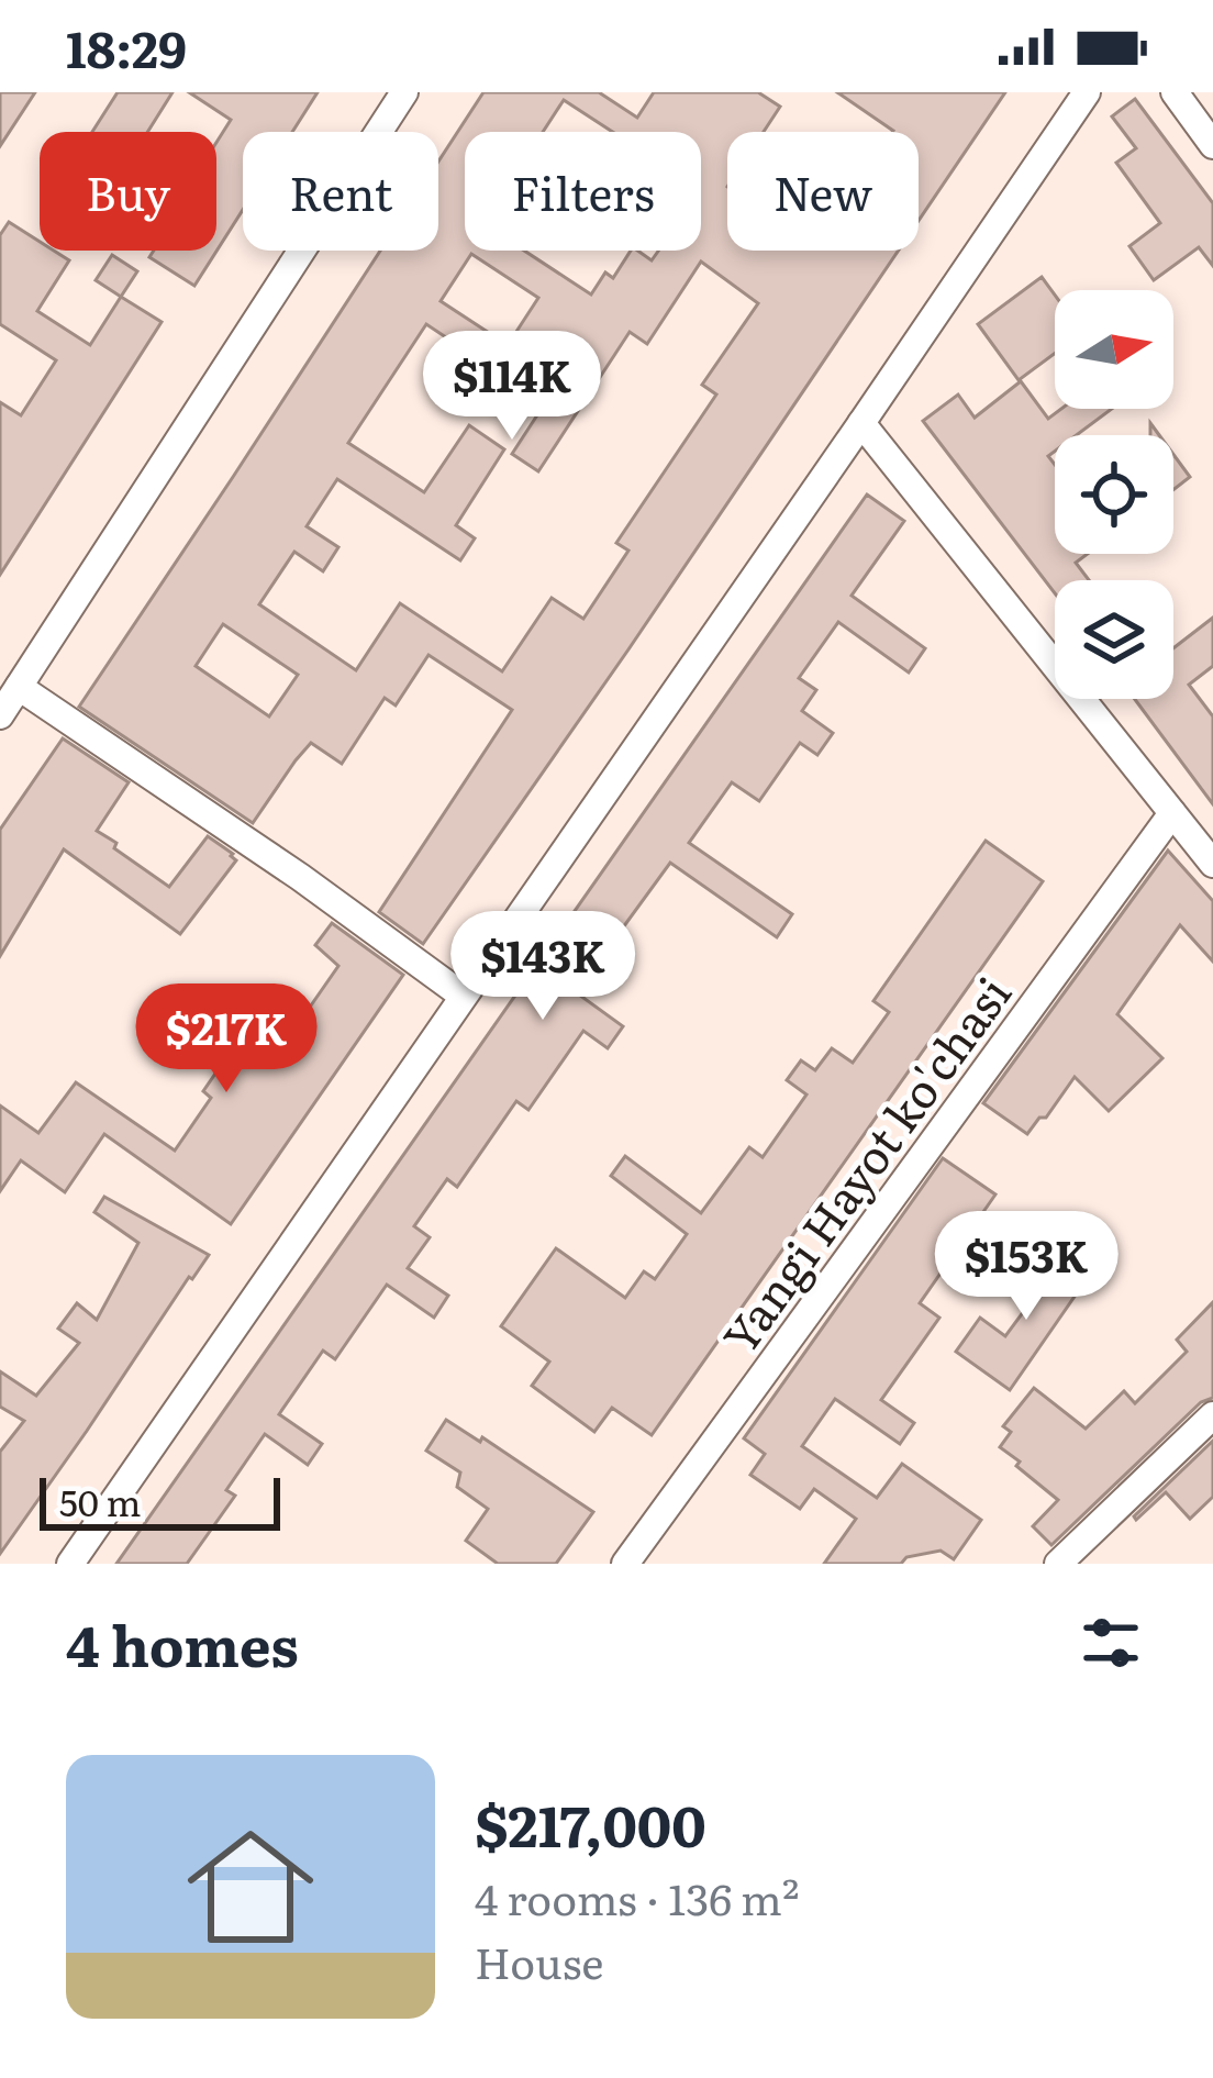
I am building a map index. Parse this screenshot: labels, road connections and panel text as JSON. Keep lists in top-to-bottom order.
{
  "streets": {
    "street": ["Yangi Hayot ko'chasi"]
  },
  "scale_bar": "50 m",
  "north": "right",
  "page": {
    "status": "18:29",
    "chip": [
      "Buy",
      "Rent",
      "Filters",
      "New"
    ],
    "price": [
      "$114K",
      "$143K",
      "$217K",
      "$153K"
    ],
    "scale": "50 m",
    "heading": "4 homes",
    "list": [
      {
        "name": "$217,000",
        "note": "4 rooms · 136 m² · House"
      }
    ]
  }
}
